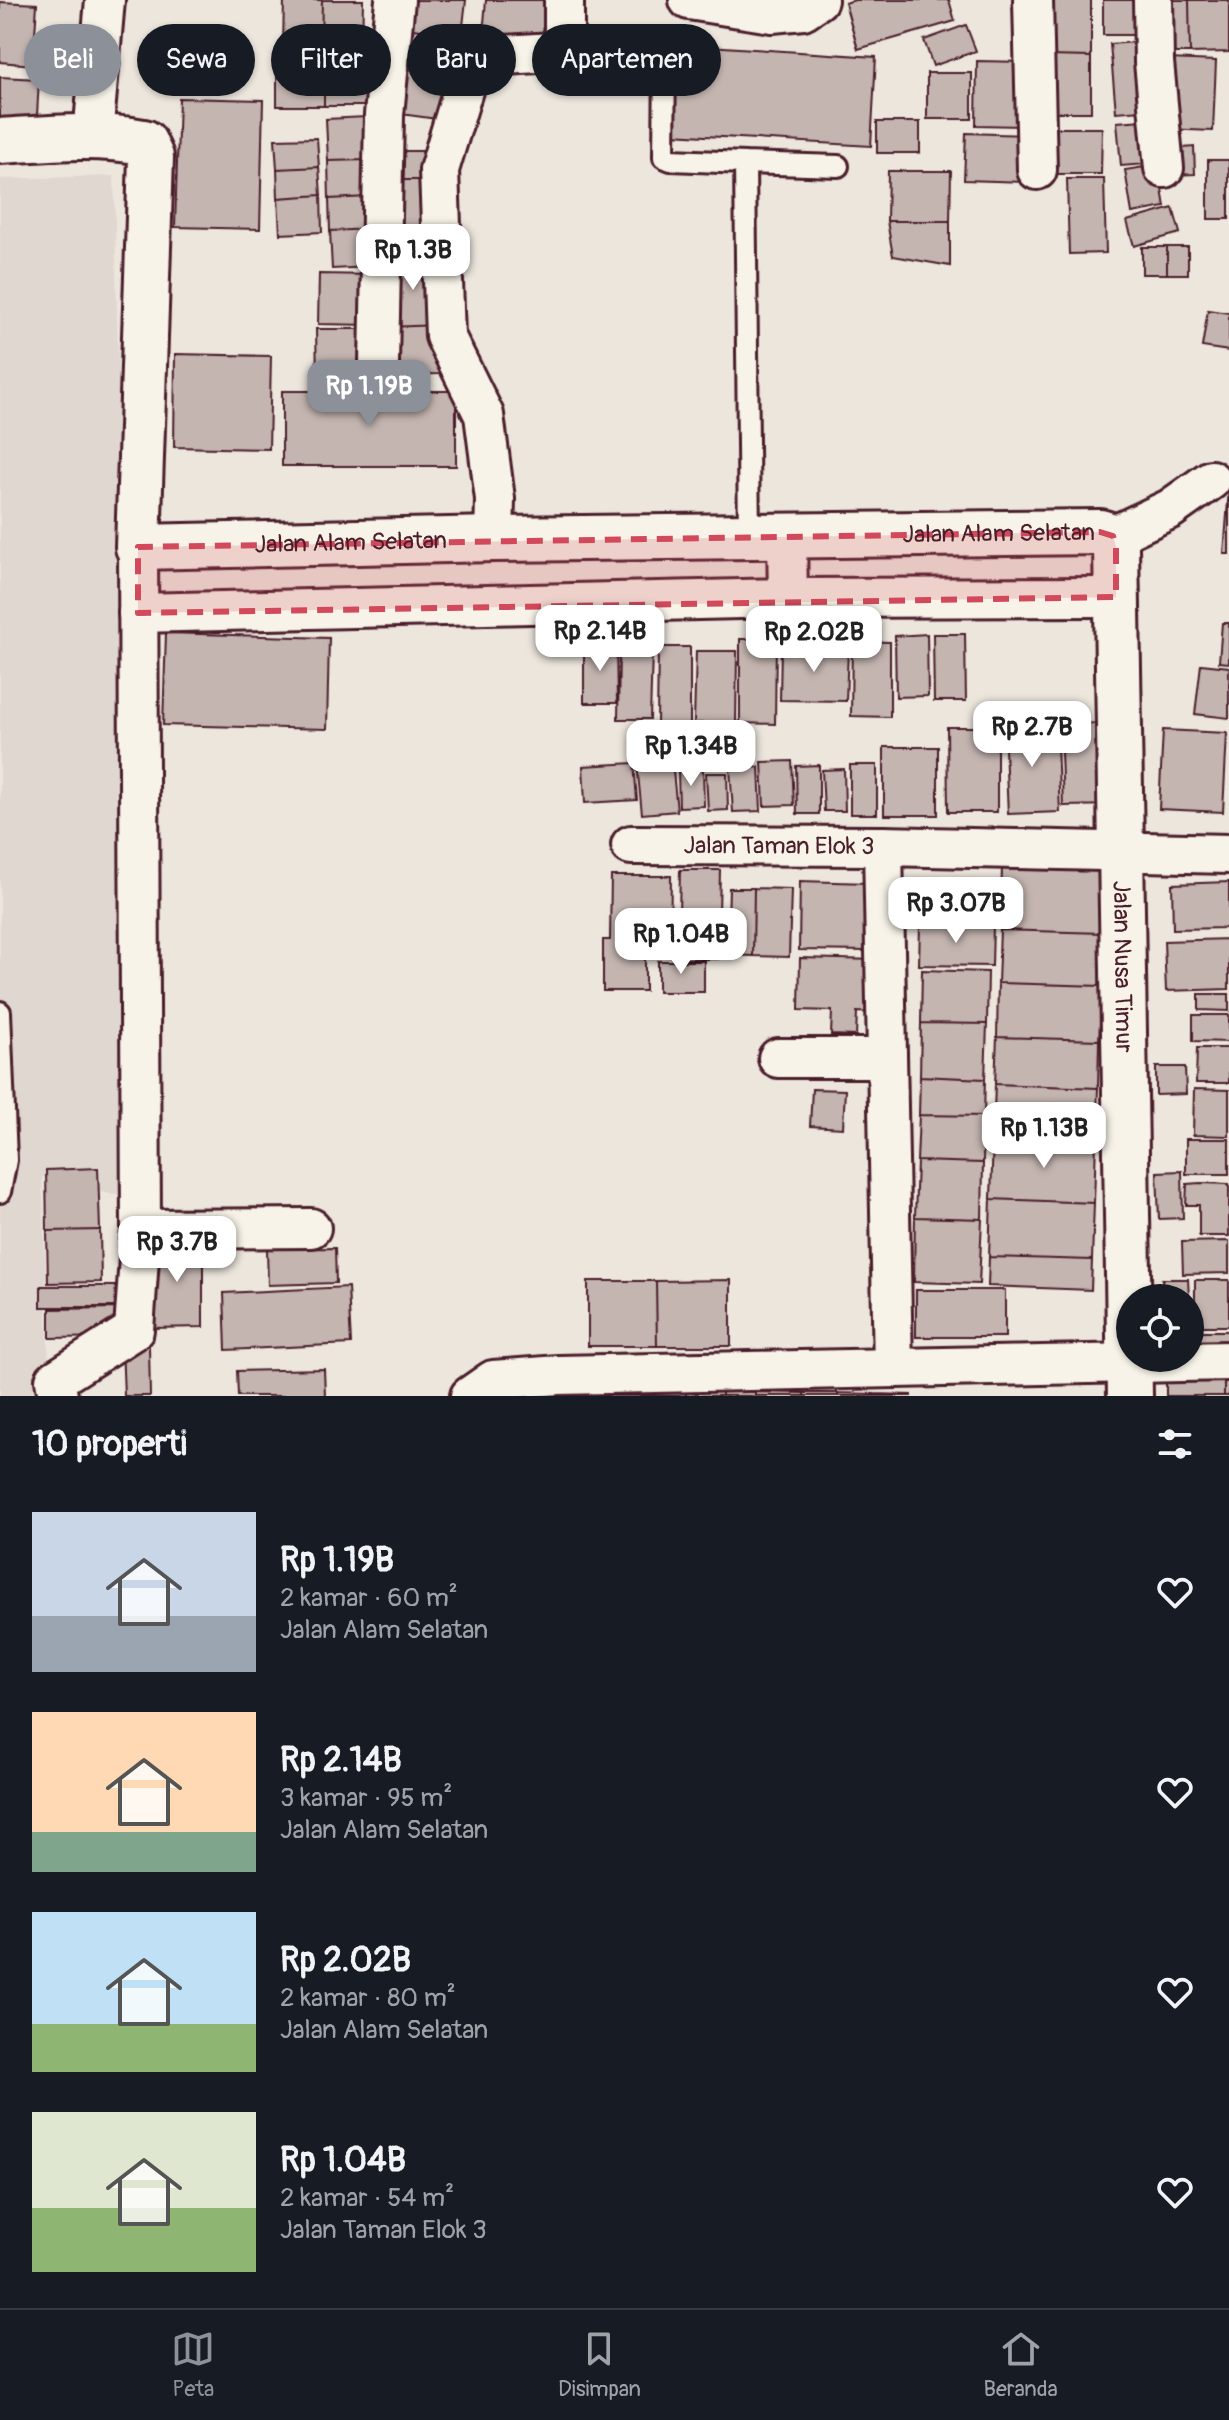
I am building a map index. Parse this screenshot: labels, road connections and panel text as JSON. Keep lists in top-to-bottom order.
{
  "streets": {
    "street": ["Jalan Alam Selatan", "Jalan Taman Elok 3", "Jalan Nusa Timur"]
  },
  "crossings": [
    ["Jalan Alam Selatan", "Jalan Nusa Timur"],
    ["Jalan Taman Elok 3", "Jalan Nusa Timur"]
  ],
  "page": {
    "chip": [
      "Beli",
      "Sewa",
      "Filter",
      "Baru",
      "Apartemen"
    ],
    "price": [
      "Rp 1.3B",
      "Rp 1.19B",
      "Rp 2.14B",
      "Rp 2.02B",
      "Rp 2.7B",
      "Rp 1.34B",
      "Rp 3.07B",
      "Rp 1.04B",
      "Rp 1.13B",
      "Rp 3.7B"
    ],
    "heading": "10 properti",
    "list": [
      {
        "name": "Rp 1.19B",
        "note": "2 kamar · 60 m² · Jalan Alam Selatan"
      },
      {
        "name": "Rp 2.14B",
        "note": "3 kamar · 95 m² · Jalan Alam Selatan"
      },
      {
        "name": "Rp 2.02B",
        "note": "2 kamar · 80 m² · Jalan Alam Selatan"
      },
      {
        "name": "Rp 1.04B",
        "note": "2 kamar · 54 m² · Jalan Taman Elok 3"
      }
    ],
    "tabs": ["Peta", "Disimpan", "Beranda"]
  }
}
